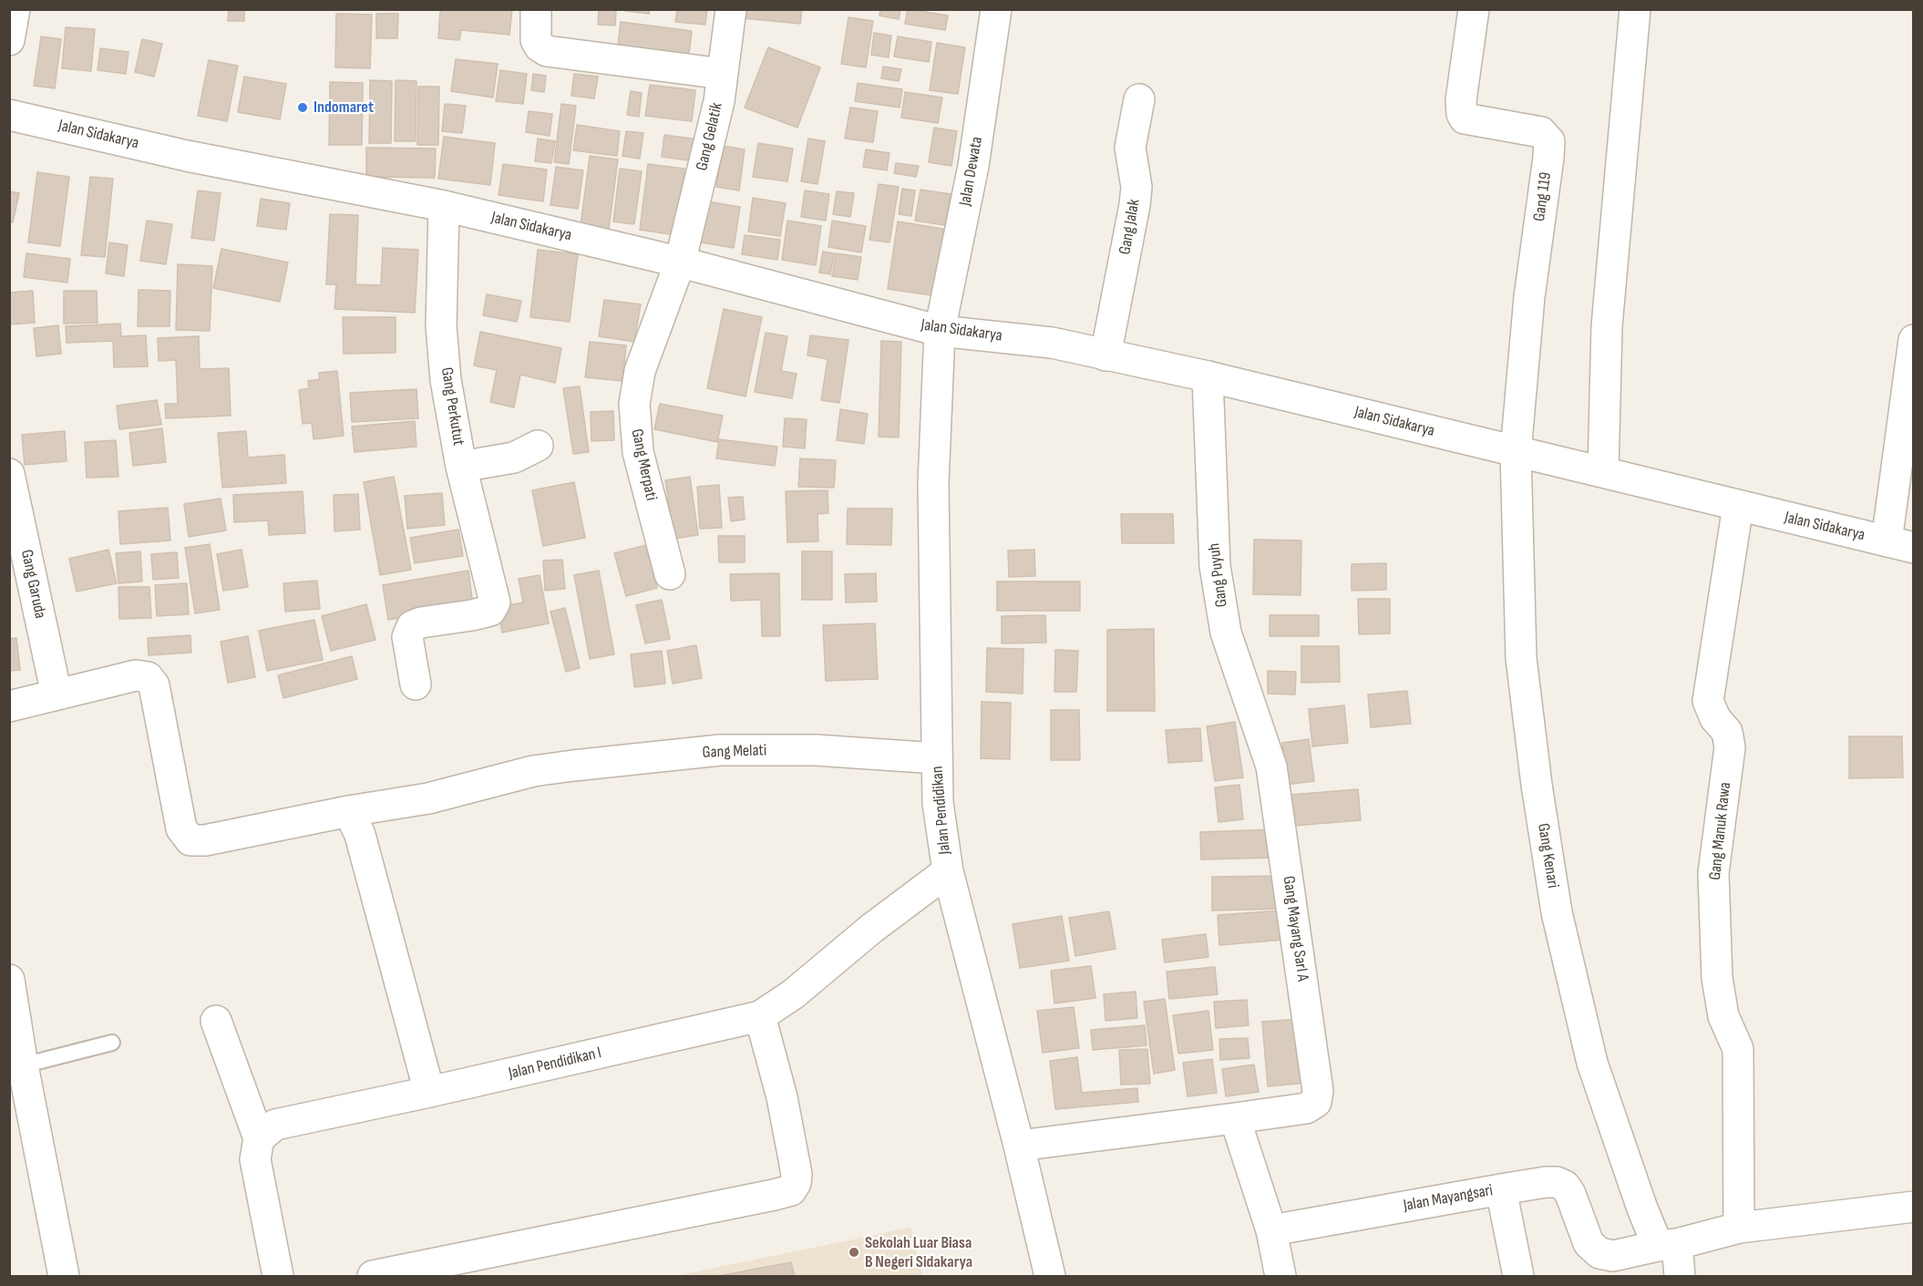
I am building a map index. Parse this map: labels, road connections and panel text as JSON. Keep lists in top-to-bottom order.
{
  "streets": {
    "street": [
      "Jalan Sidakarya",
      "Gang Gelatik",
      "Jalan Dewata",
      "Gang 119",
      "Gang Jalak",
      "Gang Perkutut",
      "Gang Merpati",
      "Gang Puyuh",
      "Gang Garuda",
      "Gang Melati",
      "Jalan Pendidikan",
      "Gang Manuk Rawa",
      "Gang Kenari",
      "Gang Mayang SarI A",
      "Jalan Pendidikan I",
      "Jalan Mayangsari"
    ]
  },
  "crossings": [
    ["Jalan Sidakarya", "Gang Gelatik"],
    ["Jalan Sidakarya", "Jalan Dewata"],
    ["Jalan Sidakarya", "Gang 119"],
    ["Jalan Sidakarya", "Gang Jalak"],
    ["Jalan Sidakarya", "Gang Perkutut"],
    ["Jalan Sidakarya", "Gang Merpati"],
    ["Jalan Sidakarya", "Gang Puyuh"],
    ["Jalan Sidakarya", "Jalan Pendidikan"],
    ["Jalan Sidakarya", "Gang Manuk Rawa"],
    ["Jalan Sidakarya", "Gang Kenari"],
    ["Gang Gelatik", "Gang Merpati"],
    ["Jalan Dewata", "Jalan Pendidikan"],
    ["Gang 119", "Gang Kenari"],
    ["Gang Puyuh", "Gang Mayang SarI A"],
    ["Gang Garuda", "Gang Melati"],
    ["Gang Melati", "Jalan Pendidikan"],
    ["Jalan Pendidikan", "Jalan Pendidikan I"],
    ["Gang Manuk Rawa", "Jalan Mayangsari"],
    ["Gang Kenari", "Jalan Mayangsari"]
  ],
  "places": ["Indomaret", "Sekolah Luar Biasa B Negeri Sidakarya"]
}
